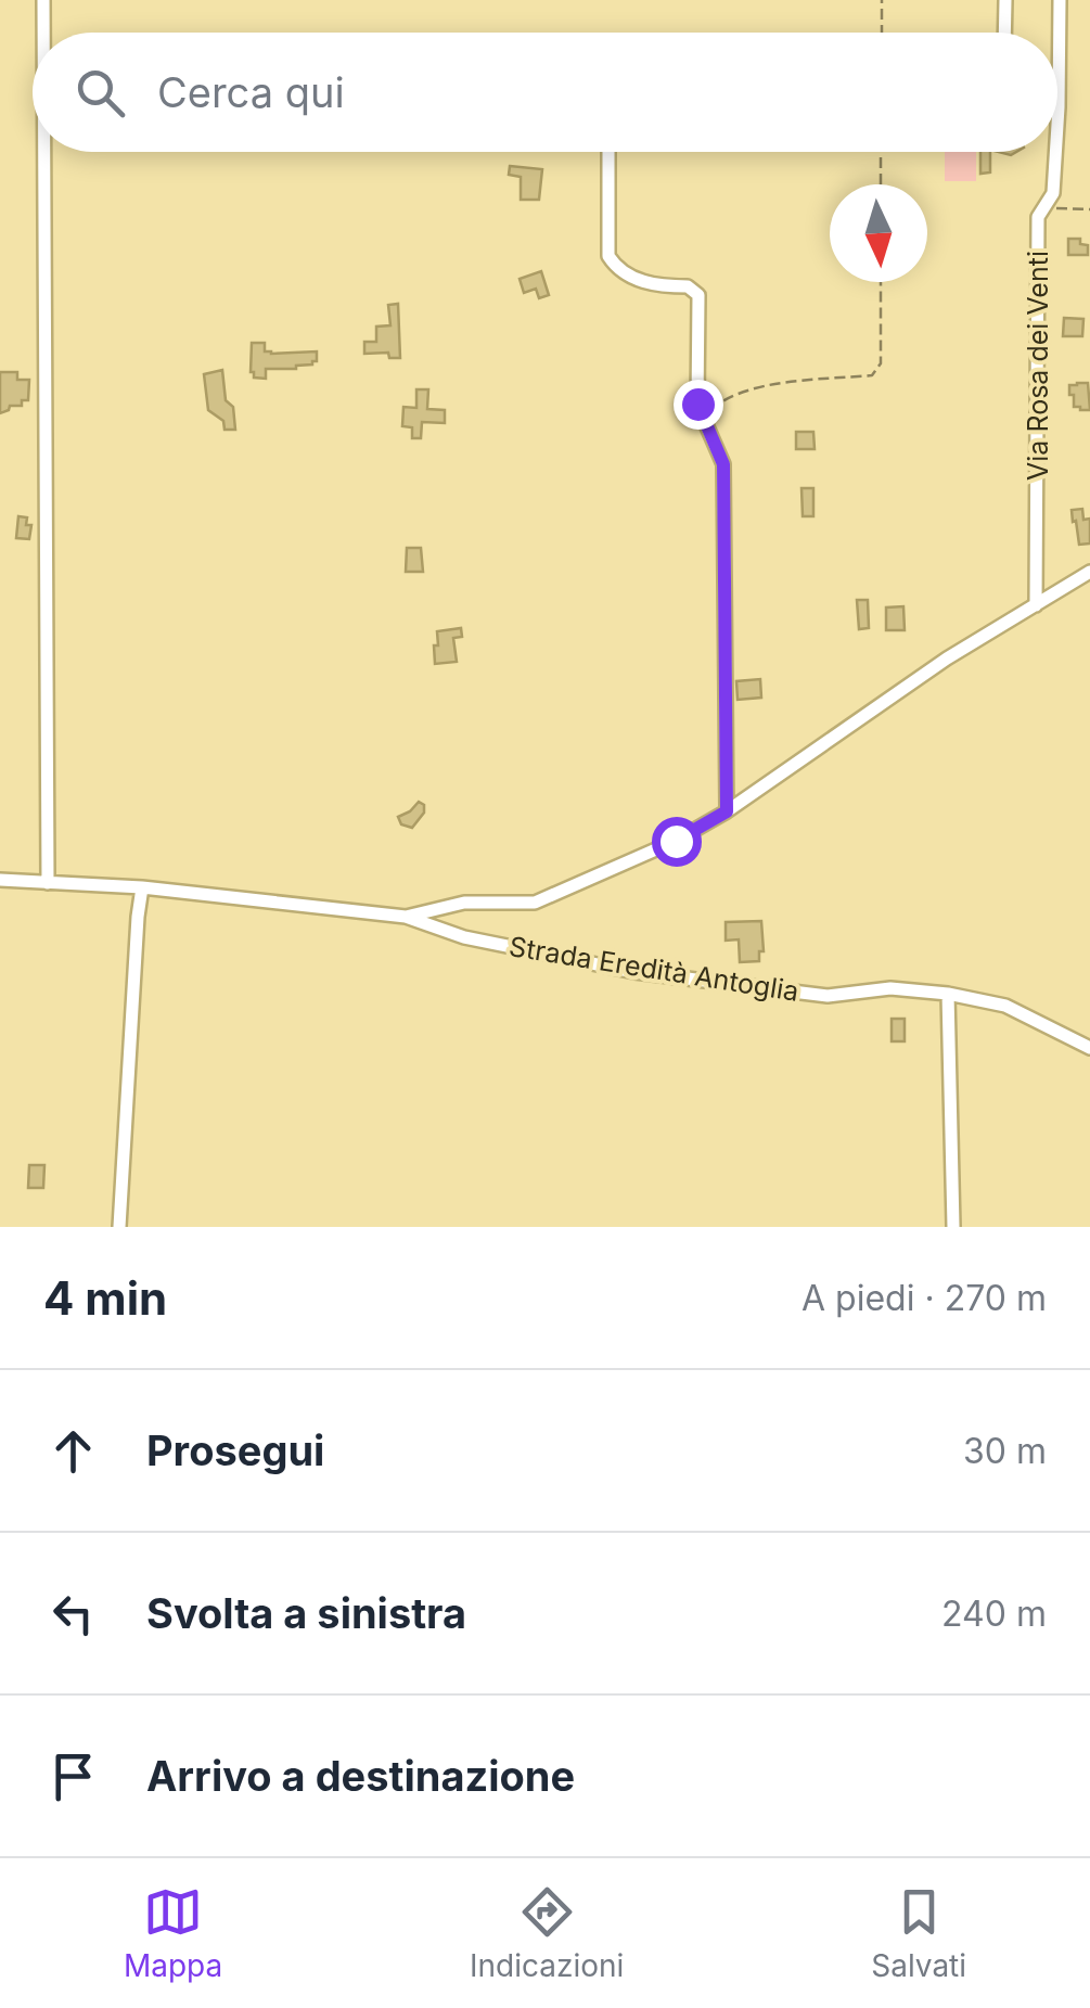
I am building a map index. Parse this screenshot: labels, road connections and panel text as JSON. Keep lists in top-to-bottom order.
{
  "streets": {
    "street": ["Via Rosa dei Venti", "Strada Eredità Antoglia"]
  },
  "north": "bottom",
  "page": {
    "search": "Cerca qui",
    "heading": ["4 min", "A piedi · 270 m"],
    "list": [
      ["Prosegui", "30 m"],
      ["Svolta a sinistra", "240 m"],
      "Arrivo a destinazione"
    ],
    "nav": ["Mappa", "Indicazioni", "Salvati"]
  }
}
